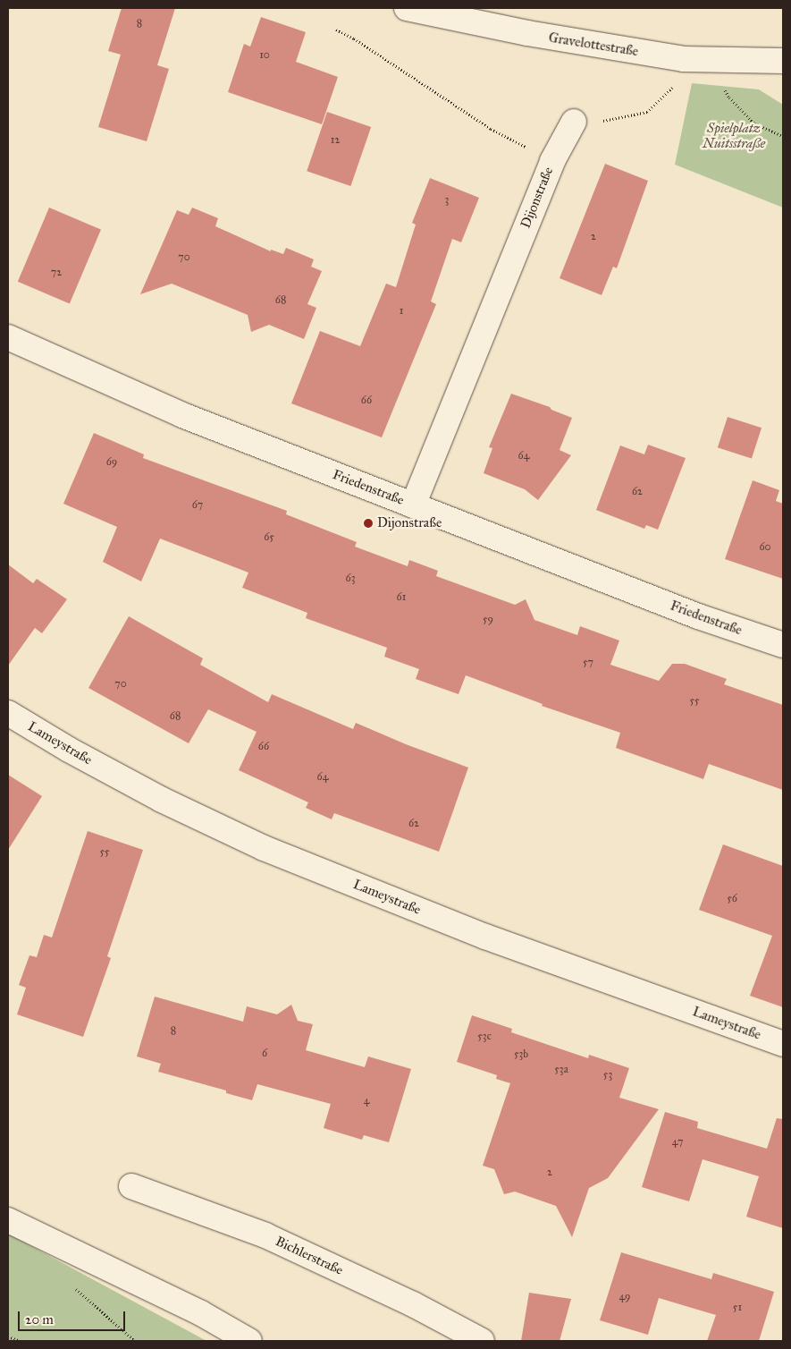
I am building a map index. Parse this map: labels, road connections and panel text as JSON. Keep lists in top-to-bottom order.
{
  "streets": {
    "street": [
      "Gravelottestraße",
      "Dijonstraße",
      "Friedenstraße",
      "Lameystraße",
      "Bichlerstraße"
    ]
  },
  "crossings": [
    ["Dijonstraße", "Friedenstraße"]
  ],
  "parks": ["Spielplatz Nuitsstraße"],
  "places": ["Dijonstraße"],
  "house_numbers": [
    "8",
    "10",
    "12",
    "3",
    "2",
    "70",
    "72",
    "68",
    "1",
    "66",
    "64",
    "69",
    "62",
    "67",
    "65",
    "60",
    "63",
    "61",
    "59",
    "57",
    "70",
    "55",
    "68",
    "66",
    "64",
    "62",
    "55",
    "56",
    "8",
    "53c",
    "6",
    "53b",
    "53a",
    "53",
    "4",
    "47",
    "2",
    "49",
    "51"
  ],
  "scale_bar": "20 m"
}
